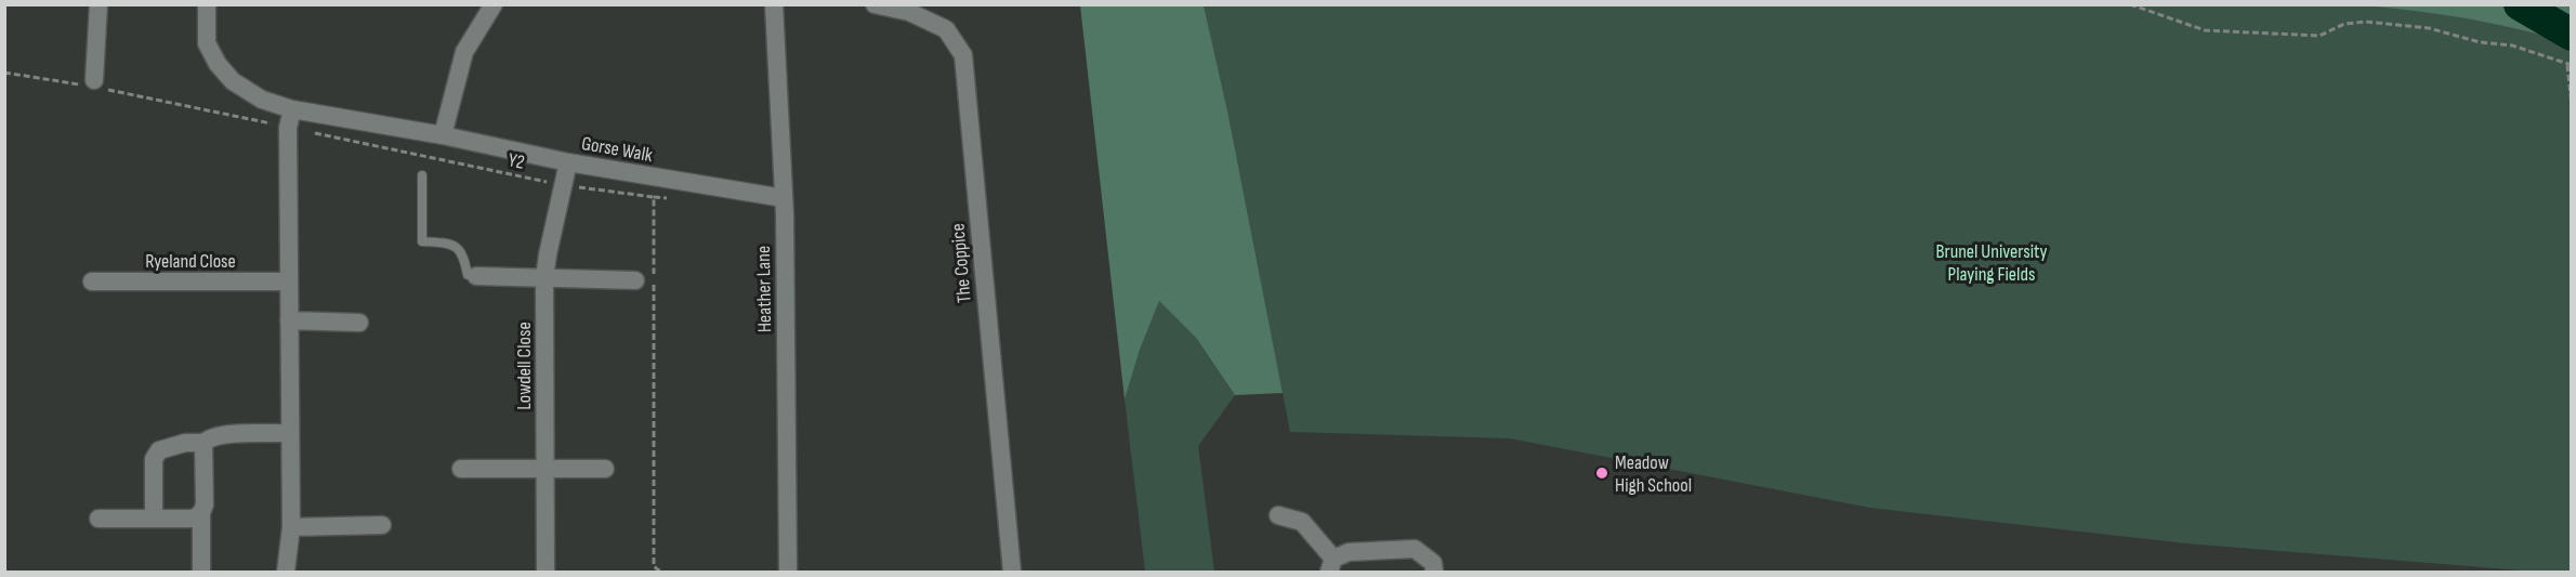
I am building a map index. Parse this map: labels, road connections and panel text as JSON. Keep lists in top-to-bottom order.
{
  "streets": {
    "street": [
      "Gorse Walk",
      "Ryeland Close",
      "The Coppice",
      "Heather Lane",
      "Lowdell Close"
    ],
    "path": ["Y2"]
  },
  "crossings": [
    ["Gorse Walk", "Heather Lane"],
    ["Gorse Walk", "Lowdell Close"],
    ["Y2", "Lowdell Close"]
  ],
  "parks": ["Brunel University Playing Fields"],
  "places": ["Meadow High School"]
}
